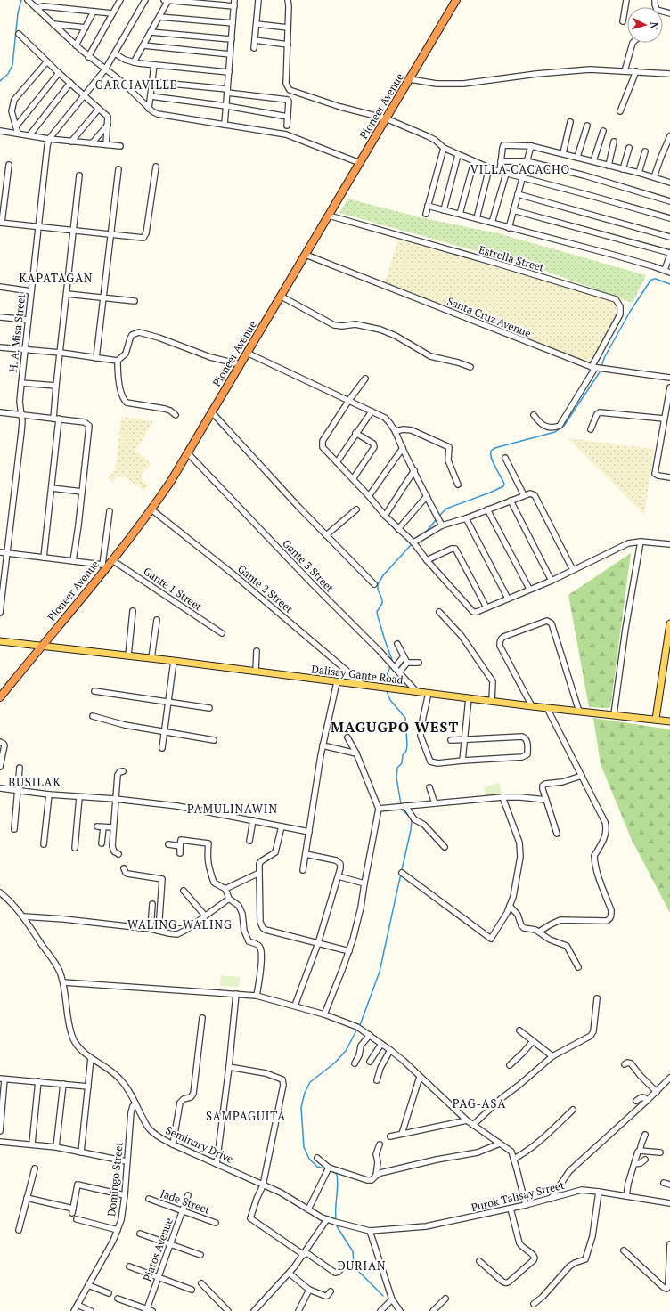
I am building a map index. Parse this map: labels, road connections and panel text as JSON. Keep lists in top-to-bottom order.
{
  "streets": {
    "highway": ["Pioneer Avenue"],
    "main road": ["Dalisay Gante Road"],
    "street": [
      "Estrella Street",
      "Santa Cruz Avenue",
      "H. A. Misa Street",
      "Gante 3 Street",
      "Gante 1 Street",
      "Gante 2 Street",
      "Seminary Drive",
      "Domingo Street",
      "Purok Talisay Street",
      "Jade Street",
      "Piatos Avenue"
    ]
  },
  "crossings": [
    ["Pioneer Avenue", "Estrella Street"],
    ["Pioneer Avenue", "Santa Cruz Avenue"],
    ["Pioneer Avenue", "Gante 3 Street"],
    ["Pioneer Avenue", "Gante 1 Street"],
    ["Pioneer Avenue", "Gante 2 Street"],
    ["Pioneer Avenue", "Dalisay Gante Road"],
    ["Estrella Street", "Santa Cruz Avenue"],
    ["Gante 3 Street", "Dalisay Gante Road"],
    ["Gante 2 Street", "Dalisay Gante Road"],
    ["Seminary Drive", "Domingo Street"],
    ["Seminary Drive", "Purok Talisay Street"],
    ["Jade Street", "Piatos Avenue"]
  ],
  "districts": [
    "GARCIAVILLE",
    "VILLA CACACHO",
    "KAPATAGAN",
    "MAGUGPO WEST",
    "BUSILAK",
    "PAMULINAWIN",
    "WALING-WALING",
    "PAG-ASA",
    "SAMPAGUITA",
    "DURIAN"
  ],
  "north": "right"
}
